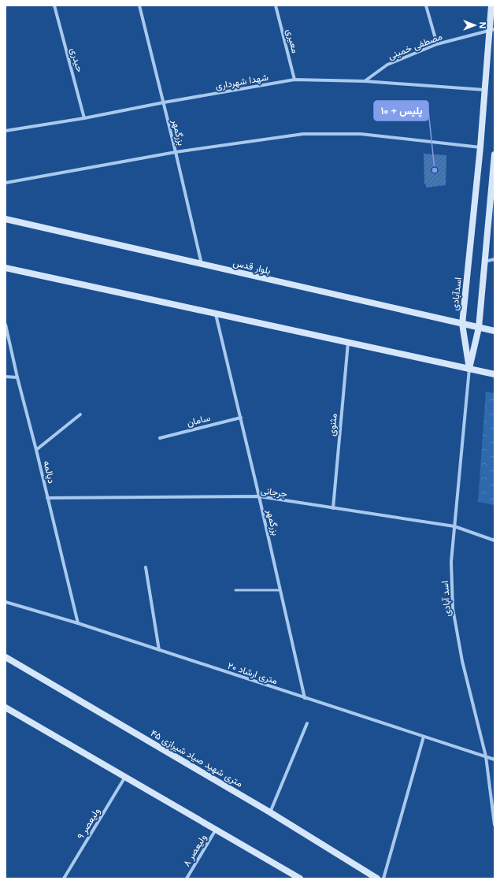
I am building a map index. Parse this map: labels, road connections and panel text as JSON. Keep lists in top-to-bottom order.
{
  "streets": {
    "street": [
      "معیری",
      "مصطفی خمینی",
      "حیدری",
      "شهدا شهرداری",
      "بزرگمهر",
      "بلوار قدس",
      "اسدآبادی",
      "سامان",
      "مثنوی",
      "دیالمه",
      "جرجانی",
      "اسد آبادی",
      "۲۰ متری ارشاد",
      "۴۵ متری شهید صیاد شیرازی",
      "ولیعصر ۹",
      "ولیعصر ۸"
    ]
  },
  "crossings": [
    ["معیری", "شهدا شهرداری"],
    ["مصطفی خمینی", "شهدا شهرداری"],
    ["مصطفی خمینی", "اسدآبادی"],
    ["حیدری", "شهدا شهرداری"],
    ["شهدا شهرداری", "بزرگمهر"],
    ["شهدا شهرداری", "اسدآبادی"],
    ["بزرگمهر", "بلوار قدس"],
    ["بزرگمهر", "سامان"],
    ["بزرگمهر", "جرجانی"],
    ["بزرگمهر", "۲۰ متری ارشاد"],
    ["بلوار قدس", "اسدآبادی"],
    ["اسدآبادی", "اسد آبادی"],
    ["مثنوی", "جرجانی"],
    ["دیالمه", "جرجانی"],
    ["دیالمه", "۲۰ متری ارشاد"],
    ["جرجانی", "اسد آبادی"],
    ["اسد آبادی", "۲۰ متری ارشاد"]
  ],
  "places": ["پلیس + ۱۰"],
  "north": "right"
}
